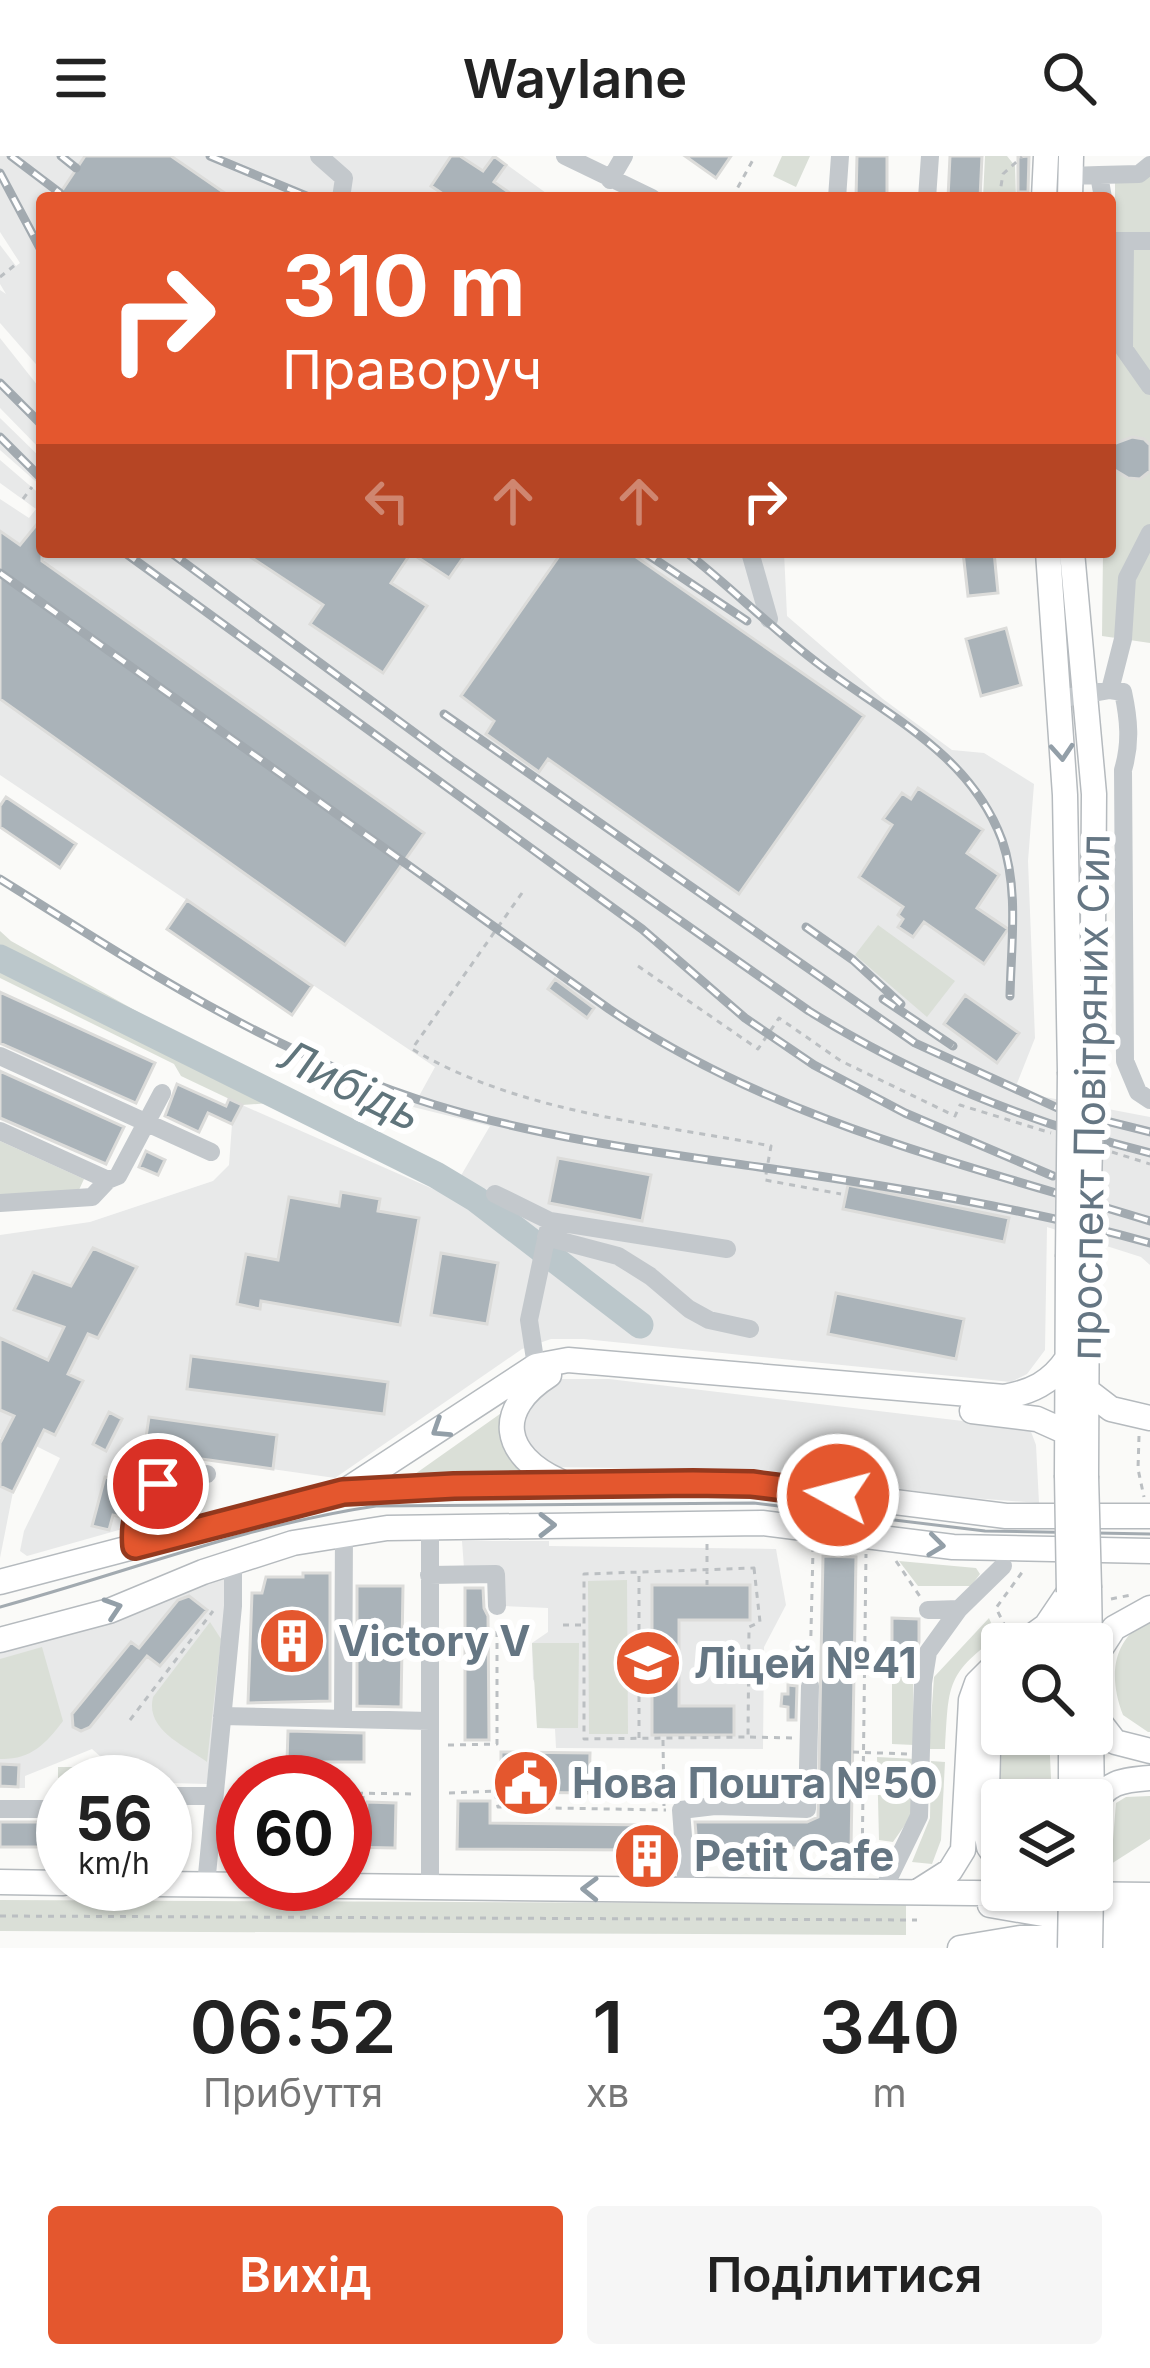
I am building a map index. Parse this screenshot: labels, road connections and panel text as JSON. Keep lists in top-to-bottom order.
{
  "streets": {
    "main road": ["проспект Повітряних Сил"]
  },
  "water": ["Либідь"],
  "places": {
    "building": ["Victory V", "Petit Cafe"],
    "school or university": ["Ліцей №41"],
    "public building": ["Нова Пошта №50"]
  },
  "page": {
    "header": "Waylane",
    "turn": ["310 m", "Праворуч"],
    "speed": "56 km/h",
    "limit": "60",
    "eta": [
      "06:52",
      "Прибуття",
      "1",
      "хв",
      "340",
      "m"
    ],
    "buttons": ["Вихід", "Поділитися"]
  }
}
